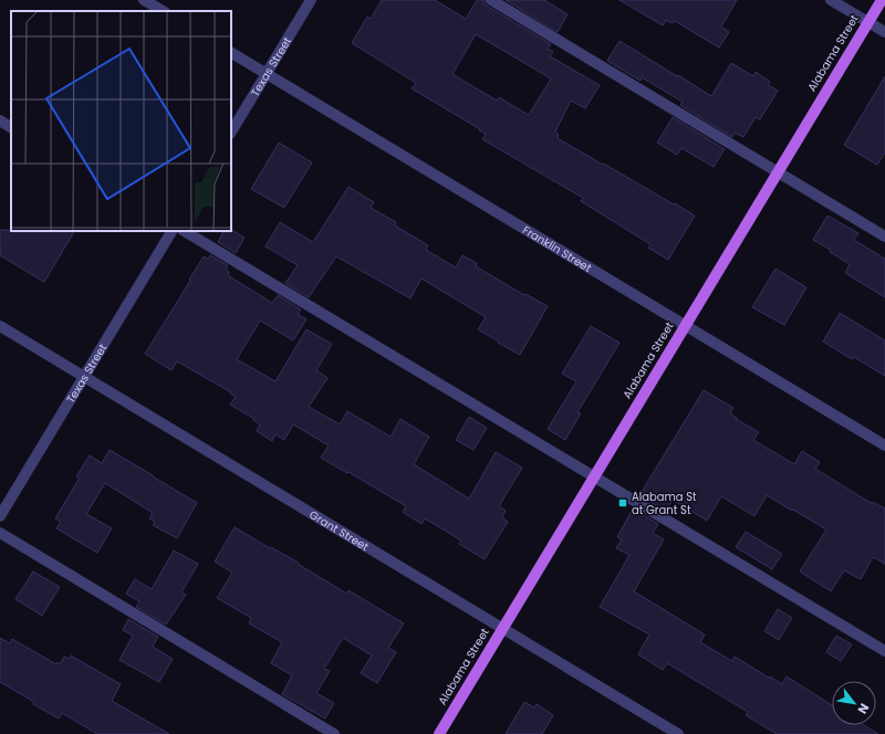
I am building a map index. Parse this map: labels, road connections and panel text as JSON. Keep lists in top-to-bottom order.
{
  "streets": {
    "main road": ["Alabama Street"],
    "street": ["Texas Street", "Franklin Street", "Grant Street"]
  },
  "crossings": [
    ["Alabama Street", "Franklin Street"],
    ["Alabama Street", "Grant Street"],
    ["Texas Street", "Franklin Street"],
    ["Texas Street", "Grant Street"]
  ],
  "places": {
    "transit": ["Alabama St at Grant St"]
  },
  "north": "bottom right"
}
